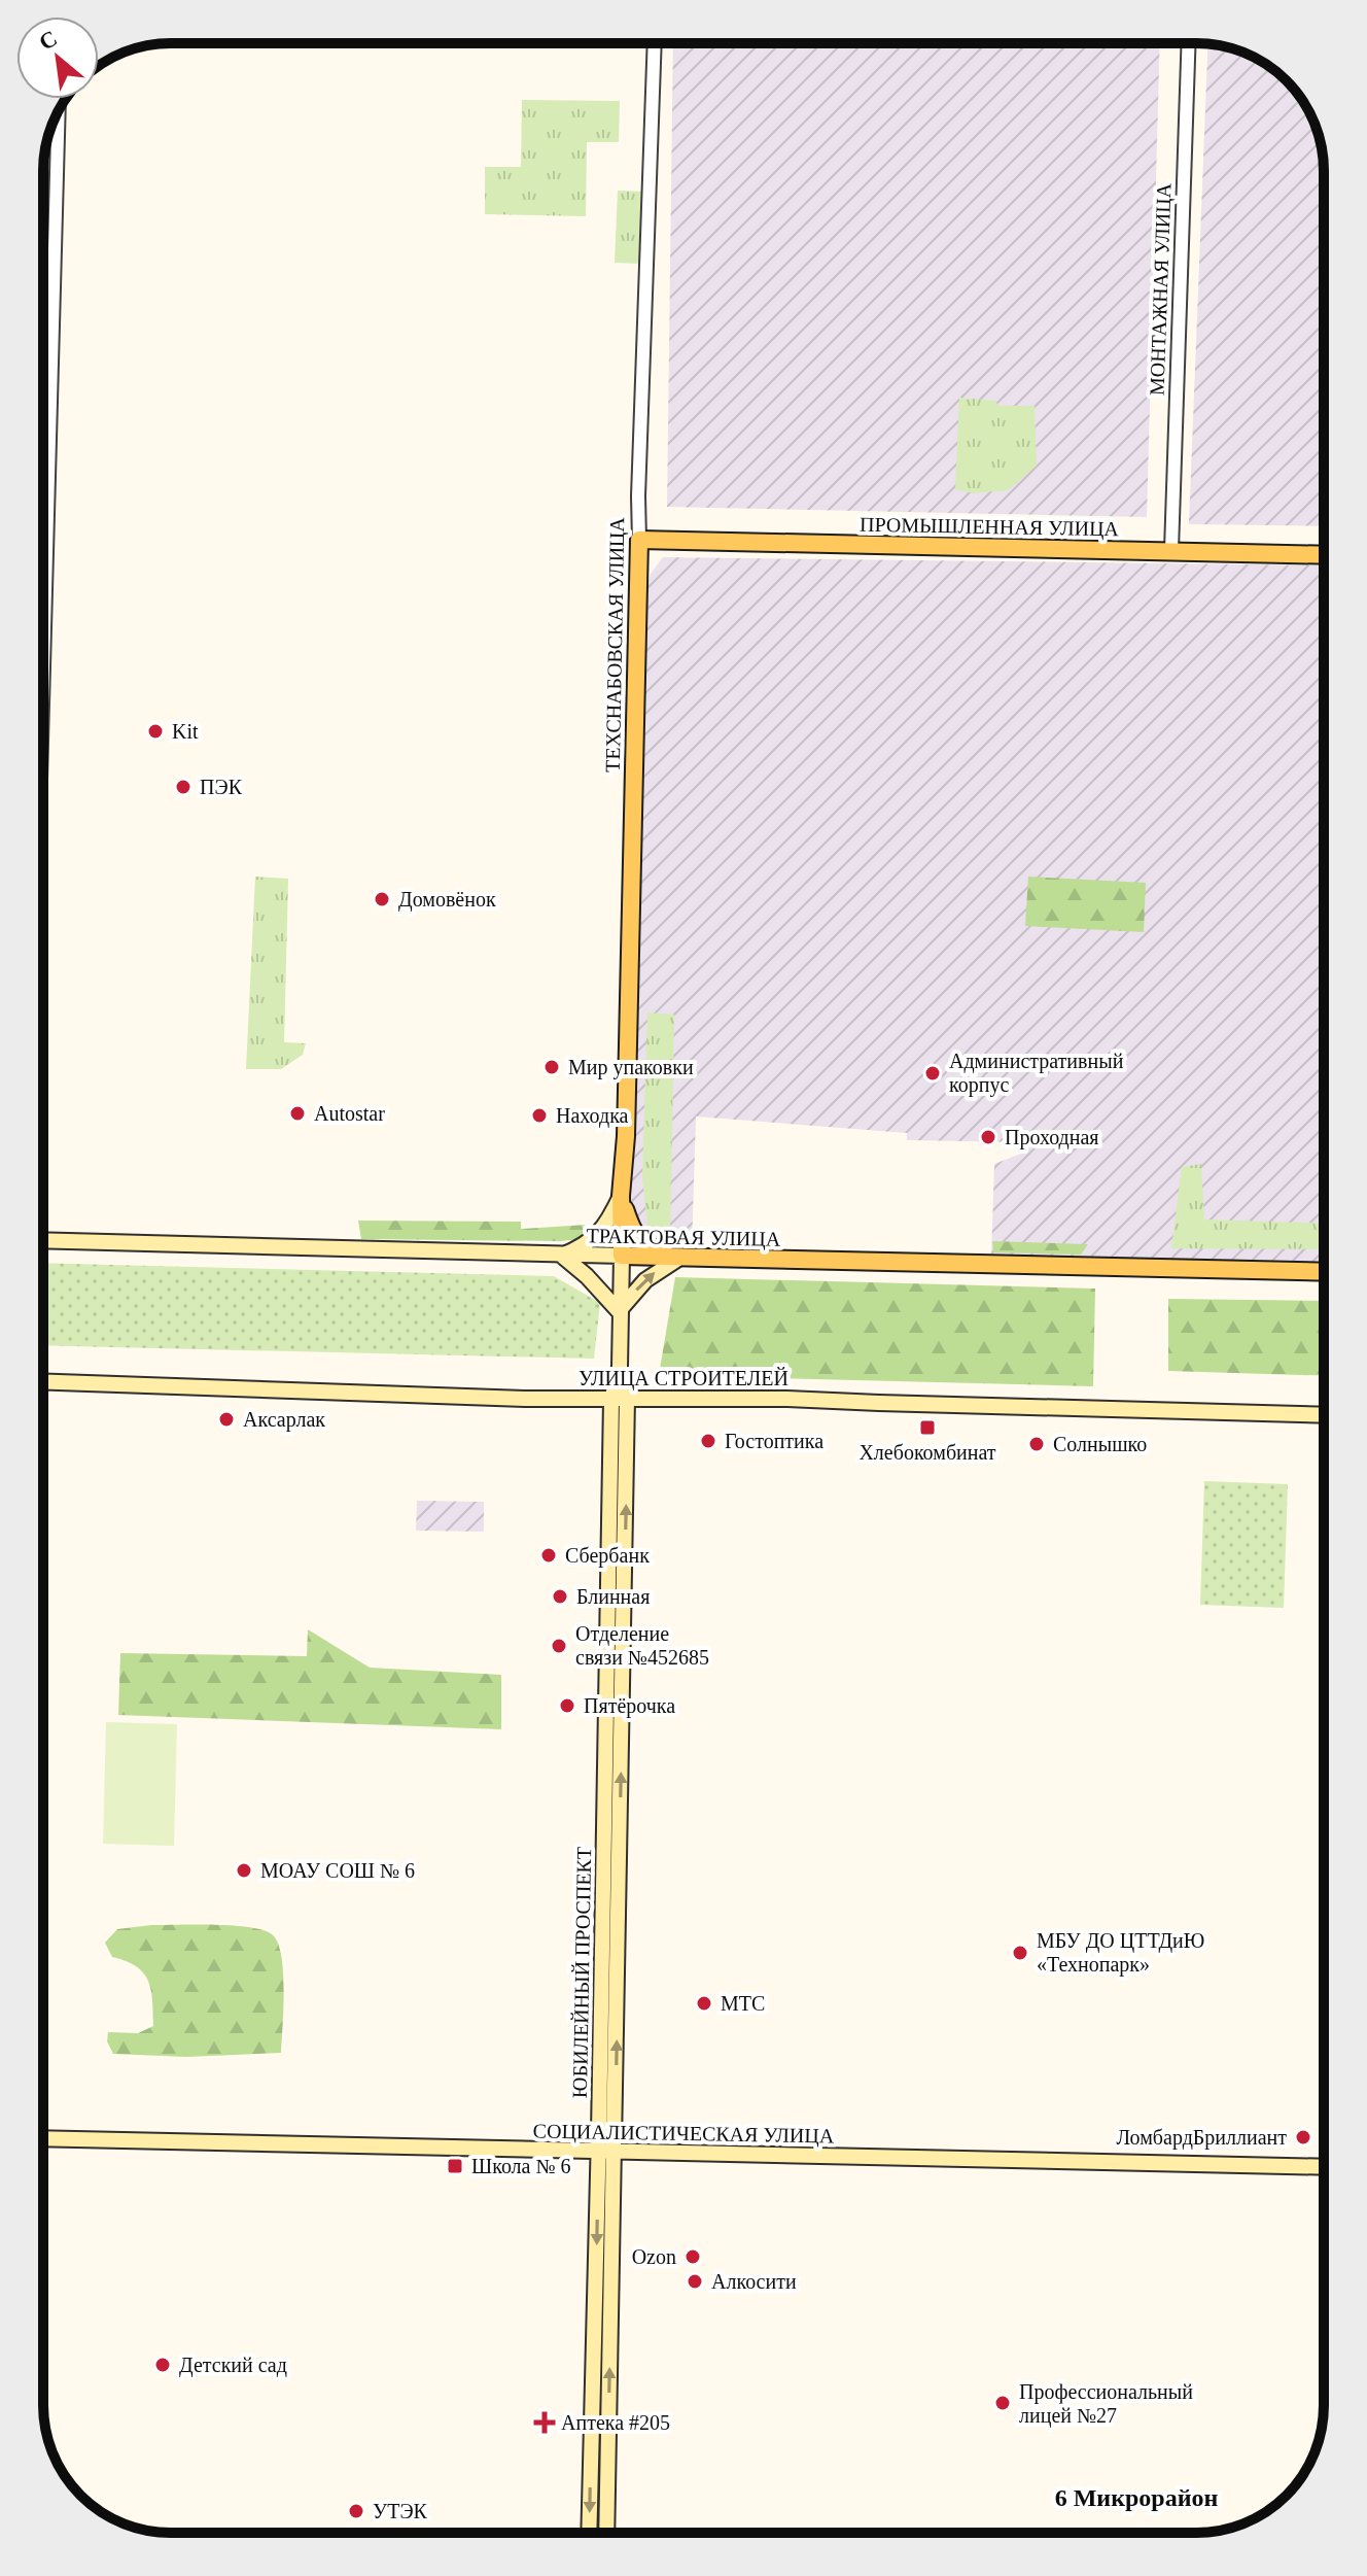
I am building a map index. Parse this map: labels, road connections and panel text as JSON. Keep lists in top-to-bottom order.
{
  "streets": {
    "main road": [
      "ПРОМЫШЛЕННАЯ УЛИЦА",
      "ТЕХСНАБОВСКАЯ УЛИЦА",
      "ТРАКТОВАЯ УЛИЦА",
      "УЛИЦА СТРОИТЕЛЕЙ",
      "ЮБИЛЕЙНЫЙ ПРОСПЕКТ",
      "СОЦИАЛИСТИЧЕСКАЯ УЛИЦА"
    ],
    "street": ["МОНТАЖНАЯ УЛИЦА"]
  },
  "crossings": [
    ["МОНТАЖНАЯ УЛИЦА", "ПРОМЫШЛЕННАЯ УЛИЦА"],
    ["ПРОМЫШЛЕННАЯ УЛИЦА", "ТЕХСНАБОВСКАЯ УЛИЦА"],
    ["ТЕХСНАБОВСКАЯ УЛИЦА", "ТРАКТОВАЯ УЛИЦА"],
    ["УЛИЦА СТРОИТЕЛЕЙ", "ЮБИЛЕЙНЫЙ ПРОСПЕКТ"],
    ["ЮБИЛЕЙНЫЙ ПРОСПЕКТ", "СОЦИАЛИСТИЧЕСКАЯ УЛИЦА"]
  ],
  "districts": ["6 Микрорайон"],
  "places": {
    "other": [
      "Kit",
      "ПЭК",
      "Домовёнок",
      "Мир упаковки",
      "Административный корпус",
      "Autostar",
      "Находка",
      "Проходная",
      "Аксарлак",
      "Гостоптика",
      "Солнышко",
      "Сбербанк",
      "Блинная",
      "Отделение связи №452685",
      "Пятёрочка",
      "МОАУ СОШ № 6",
      "МБУ ДО ЦТТДиЮ «Технопарк»",
      "МТС",
      "ЛомбардБриллиант",
      "Ozon",
      "Алкосити",
      "Детский сад",
      "Профессиональный лицей №27",
      "УТЭК"
    ],
    "transit": ["Хлебокомбинат", "Школа № 6"],
    "health": ["Аптека #205"]
  },
  "north": "top left"
}
